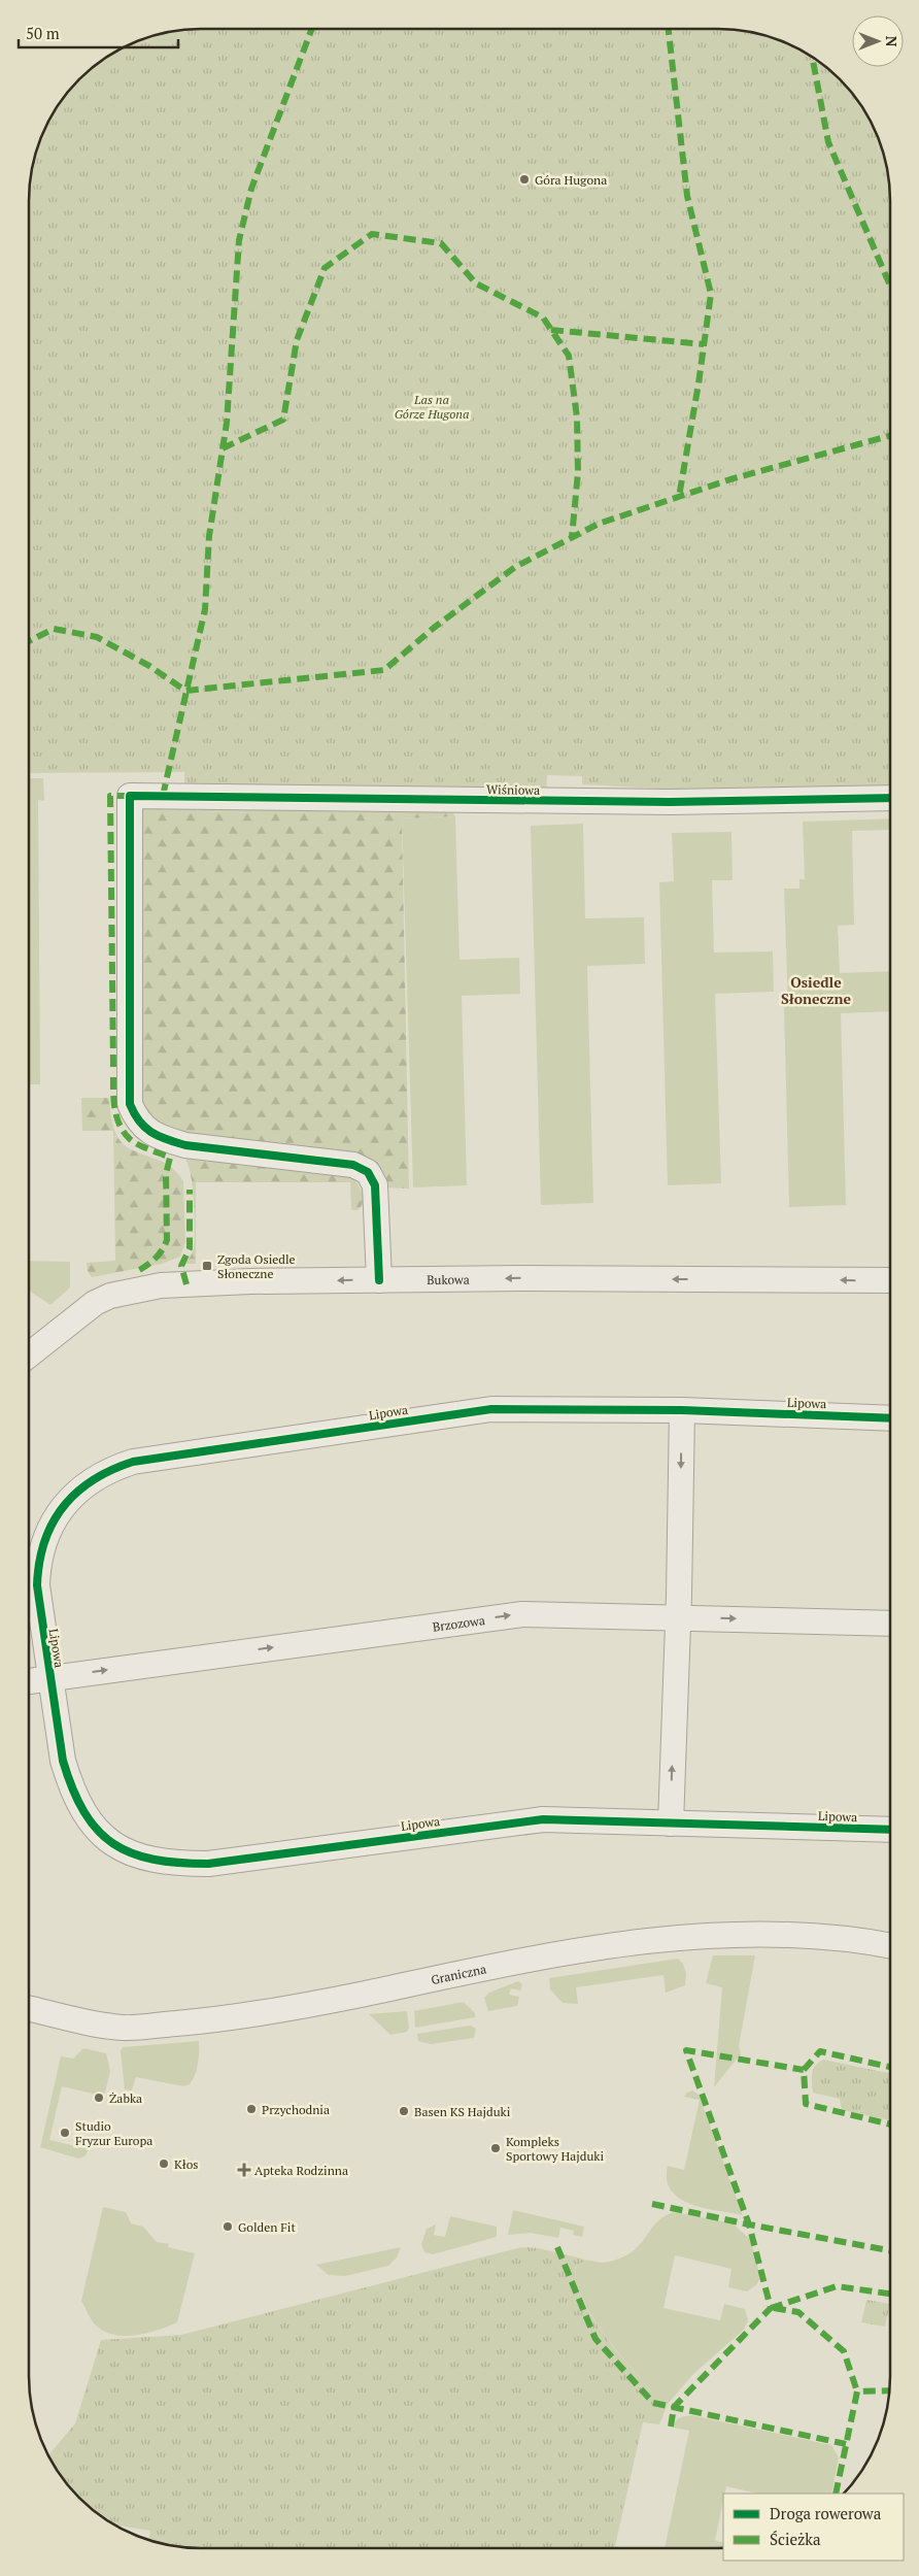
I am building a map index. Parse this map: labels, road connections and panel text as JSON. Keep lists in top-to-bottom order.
{
  "streets": {
    "street": [
      "Wiśniowa",
      "Bukowa",
      "Lipowa",
      "Brzozowa",
      "Graniczna"
    ]
  },
  "crossings": [
    ["Wiśniowa", "Bukowa"],
    ["Lipowa", "Brzozowa"]
  ],
  "one_way": ["Bukowa", "Brzozowa"],
  "districts": ["Osiedle Słoneczne"],
  "parks": ["Las na Górze Hugona"],
  "places": {
    "other": [
      "Góra Hugona",
      "Żabka",
      "Przychodnia",
      "Basen KS Hajduki",
      "Studio Fryzur Europa",
      "Kompleks Sportowy Hajduki",
      "Kłos",
      "Golden Fit"
    ],
    "transit": ["Zgoda Osiedle Słoneczne"],
    "health": ["Apteka Rodzinna"]
  },
  "legend": ["Droga rowerowa", "Ścieżka"],
  "scale_bar": "50 m",
  "north": "right"
}
